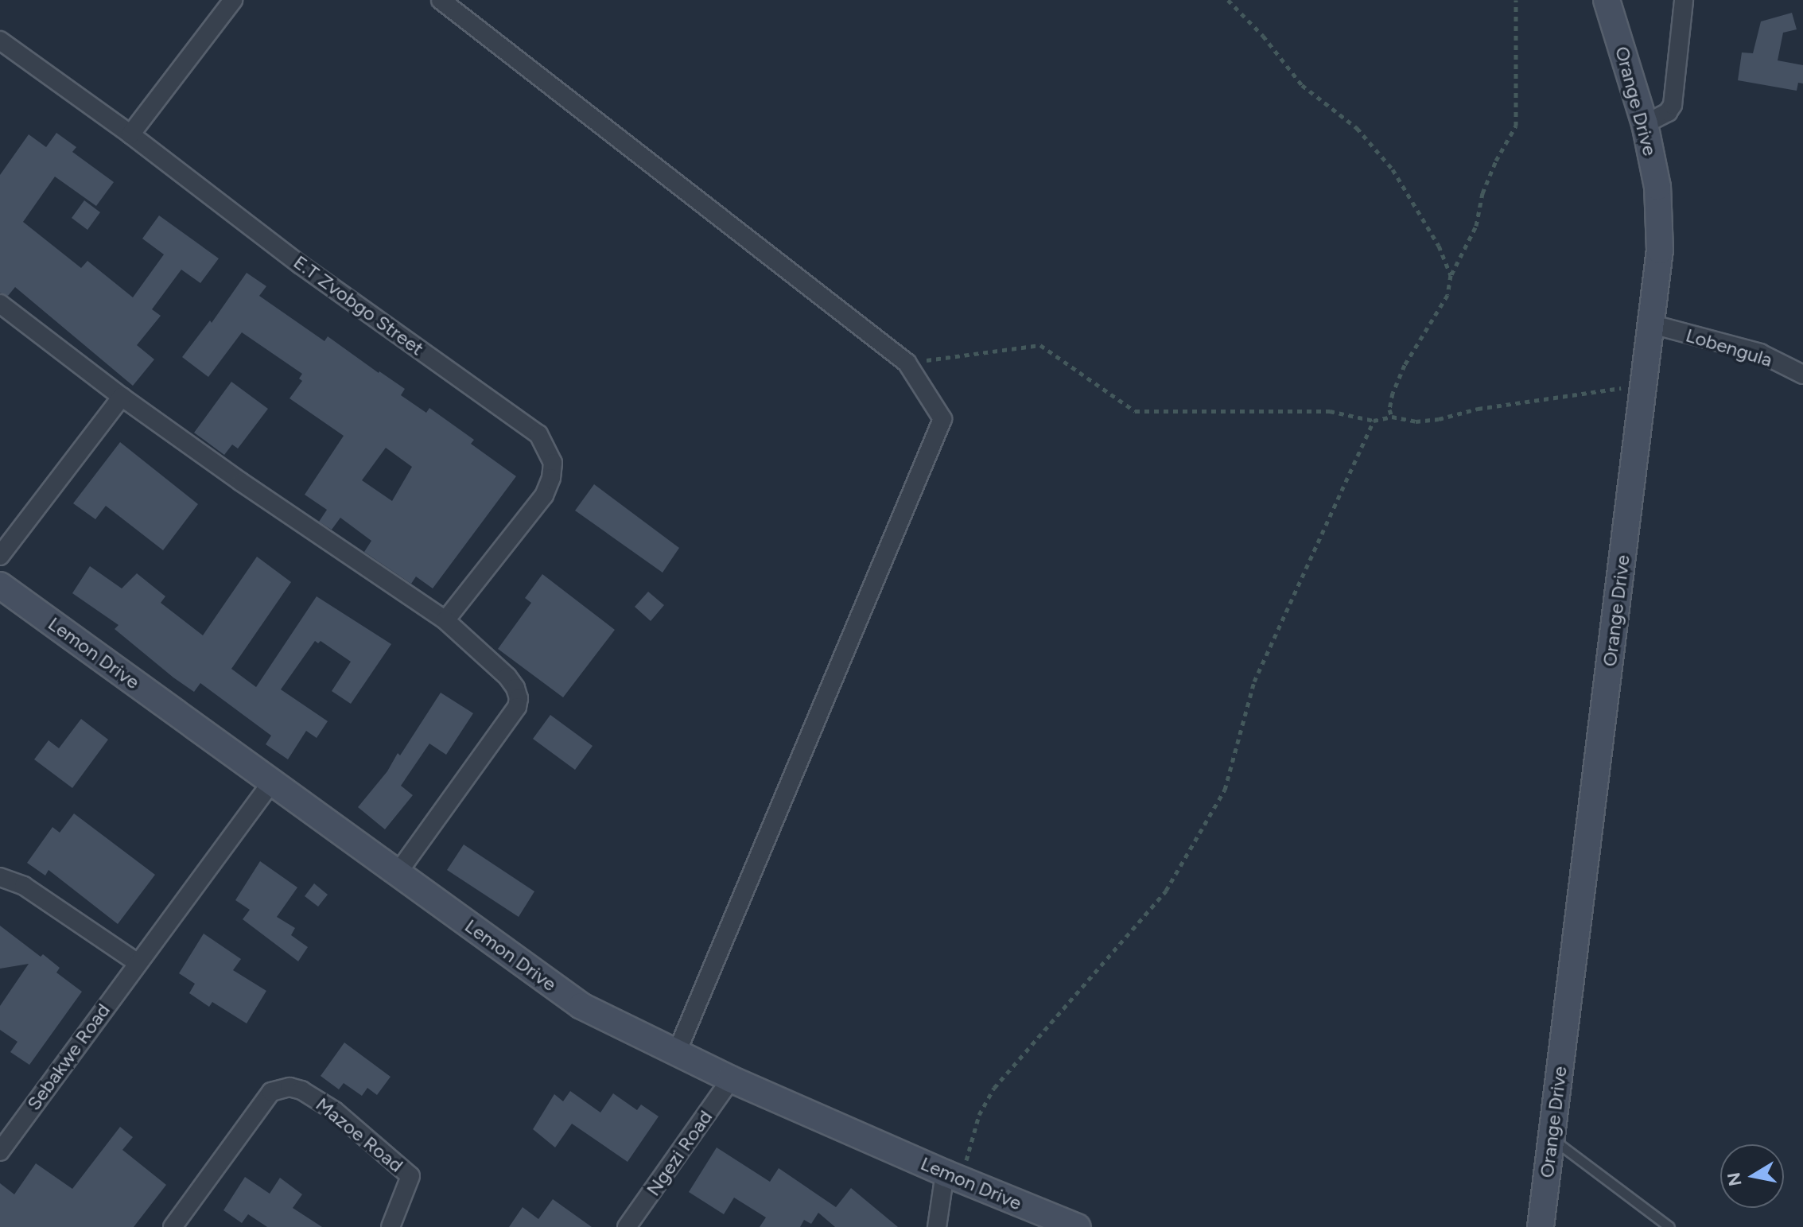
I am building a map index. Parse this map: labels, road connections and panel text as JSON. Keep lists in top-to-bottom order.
{
  "streets": {
    "street": [
      "Orange Drive",
      "E.T Zvobgo Street",
      "Lobengula",
      "Lemon Drive",
      "Sebakwe Road",
      "Mazoe Road",
      "Ngezi Road"
    ]
  },
  "crossings": [
    ["Orange Drive", "Lobengula"],
    ["Lemon Drive", "Sebakwe Road"],
    ["Lemon Drive", "Ngezi Road"]
  ],
  "north": "left"
}
